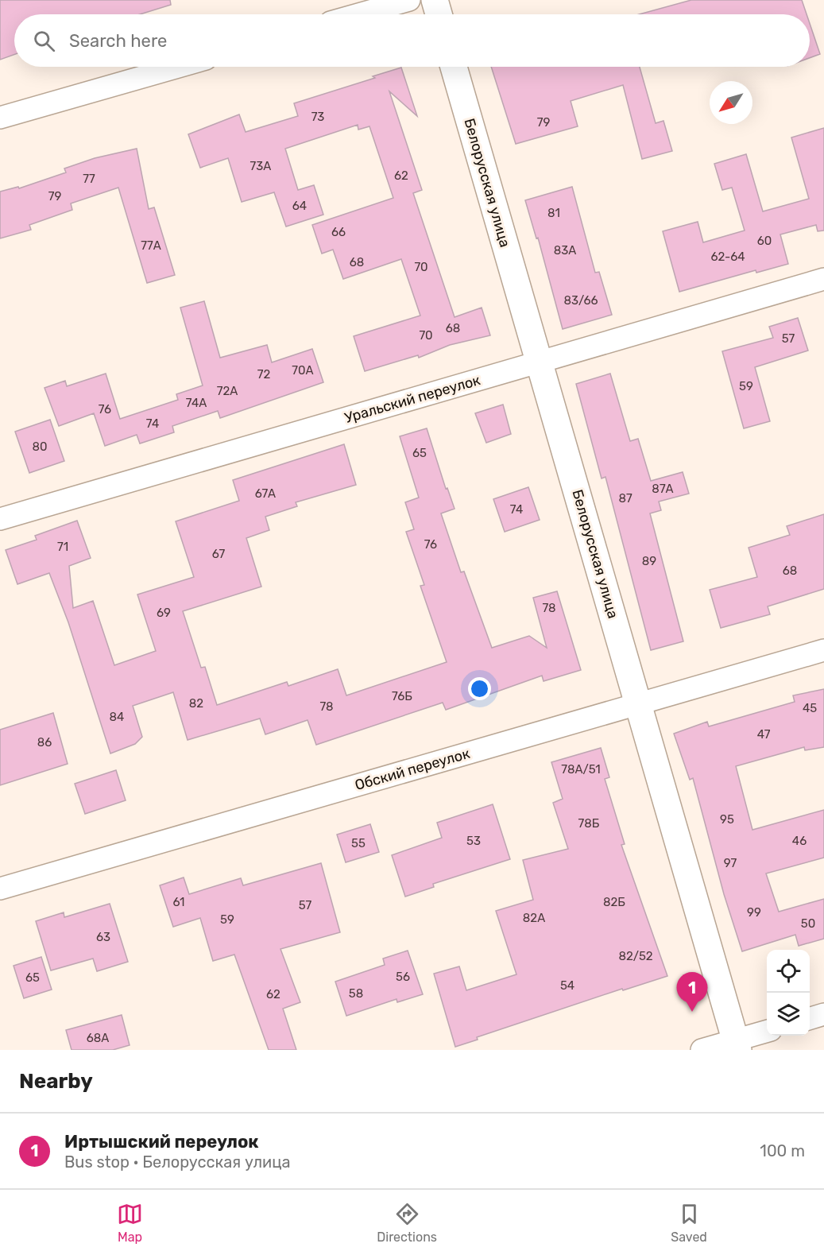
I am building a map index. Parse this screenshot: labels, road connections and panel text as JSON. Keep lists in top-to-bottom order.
{
  "streets": {
    "main road": ["Белорусская улица"],
    "street": ["Уральский переулок", "Обский переулок"]
  },
  "crossings": [
    ["Белорусская улица", "Уральский переулок"],
    ["Белорусская улица", "Обский переулок"]
  ],
  "house_numbers": [
    "73",
    "79",
    "73А",
    "62",
    "77",
    "79",
    "64",
    "81",
    "66",
    "60",
    "77А",
    "83А",
    "62-64",
    "68",
    "70",
    "83/66",
    "68",
    "70",
    "57",
    "70А",
    "72",
    "59",
    "72А",
    "74А",
    "76",
    "74",
    "80",
    "65",
    "87А",
    "67А",
    "87",
    "74",
    "76",
    "71",
    "67",
    "89",
    "68",
    "78",
    "69",
    "76Б",
    "82",
    "78",
    "45",
    "84",
    "47",
    "86",
    "78А/51",
    "95",
    "78Б",
    "53",
    "46",
    "55",
    "97",
    "61",
    "82Б",
    "57",
    "99",
    "82А",
    "59",
    "50",
    "63",
    "82/52",
    "56",
    "65",
    "54",
    "58",
    "62",
    "68А"
  ],
  "north": "bottom left",
  "page": {
    "search": "Search here",
    "pins": "1",
    "heading": "Nearby",
    "list": [
      {
        "mark": "1",
        "name": "Иртышский переулок",
        "note": "Bus stop · Белорусская улица",
        "value": "100 m"
      }
    ],
    "nav": ["Map", "Directions", "Saved"]
  }
}
